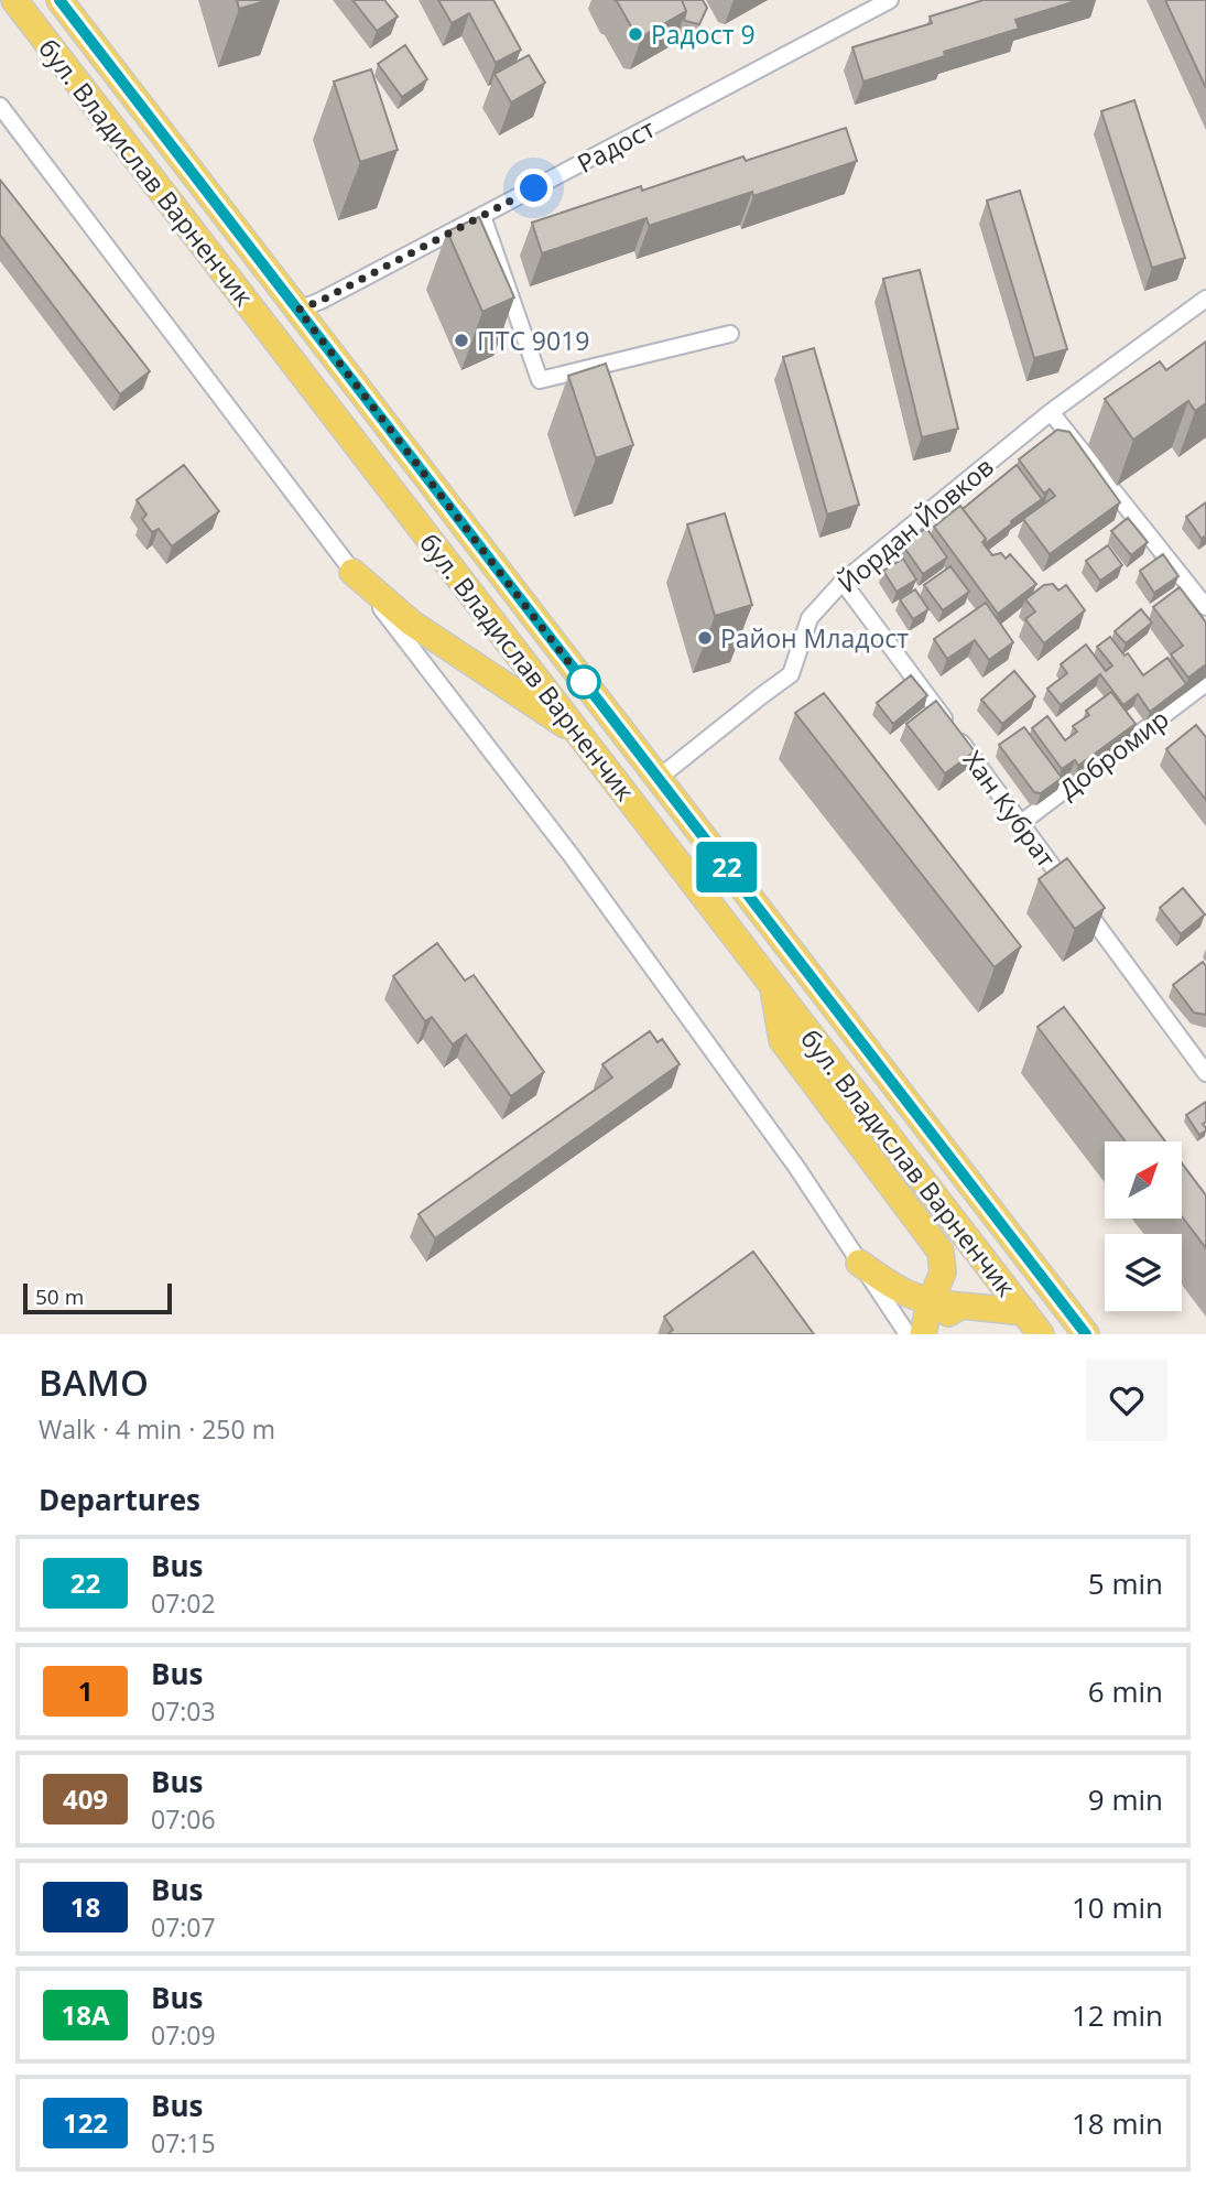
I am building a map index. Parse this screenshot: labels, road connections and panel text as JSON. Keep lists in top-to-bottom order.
{
  "streets": {
    "main road": ["бул. Владислав Варненчик"],
    "street": [
      "Радост",
      "Йордан Йовков",
      "Добромир",
      "Хан Кубрат"
    ]
  },
  "crossings": [
    ["Радост", "бул. Владислав Варненчик"],
    ["бул. Владислав Варненчик", "Йордан Йовков"],
    ["Йордан Йовков", "Хан Кубрат"],
    ["Добромир", "Хан Кубрат"]
  ],
  "places": ["Радост 9", "ПТС 9019", "Район Младост"],
  "lines": ["bus line 22"],
  "scale_bar": "50 m",
  "north": "top right",
  "page": {
    "on_map": "22",
    "scale": "50 m",
    "heading": [
      ["ВАМО", "Walk · 4 min · 250 m"],
      "Departures"
    ],
    "list": [
      {
        "mark": "22",
        "name": "Bus",
        "note": "07:02",
        "value": "5 min"
      },
      {
        "mark": "1",
        "name": "Bus",
        "note": "07:03",
        "value": "6 min"
      },
      {
        "mark": "409",
        "name": "Bus",
        "note": "07:06",
        "value": "9 min"
      },
      {
        "mark": "18",
        "name": "Bus",
        "note": "07:07",
        "value": "10 min"
      },
      {
        "mark": "18А",
        "name": "Bus",
        "note": "07:09",
        "value": "12 min"
      },
      {
        "mark": "122",
        "name": "Bus",
        "note": "07:15",
        "value": "18 min"
      }
    ]
  }
}
